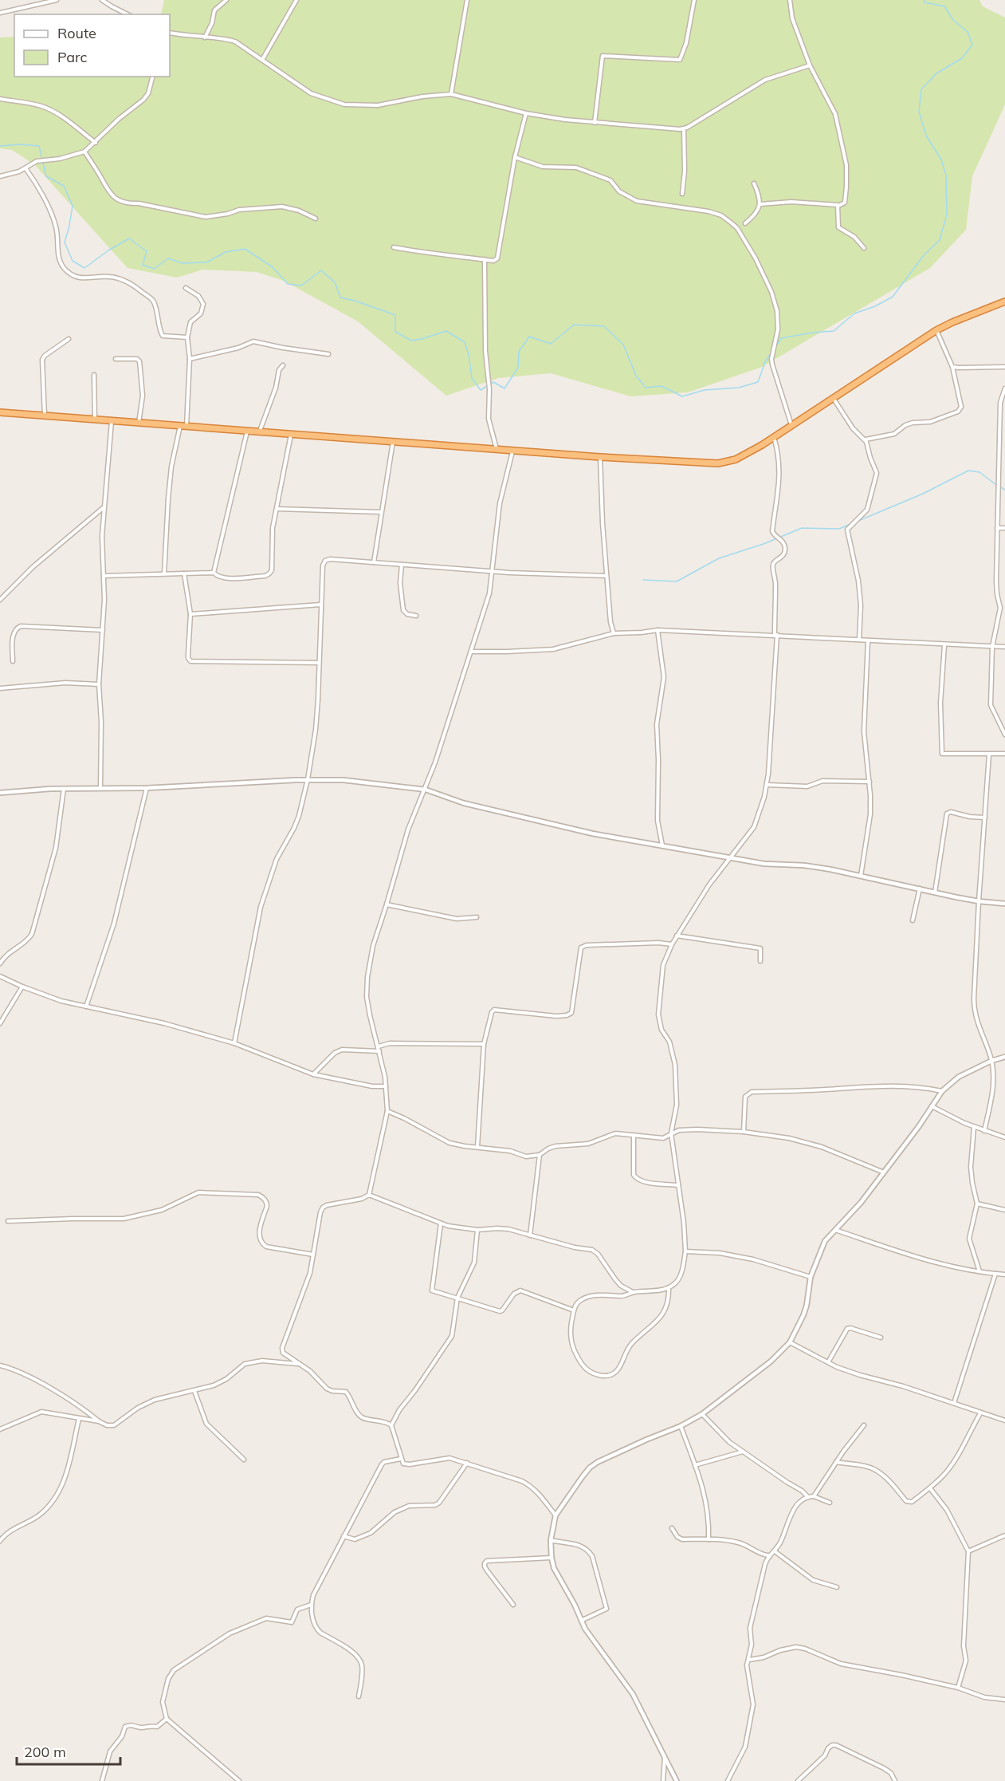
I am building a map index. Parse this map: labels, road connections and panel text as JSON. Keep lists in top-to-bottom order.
{
  "legend": ["Route", "Parc"],
  "scale_bar": "200 m"
}
